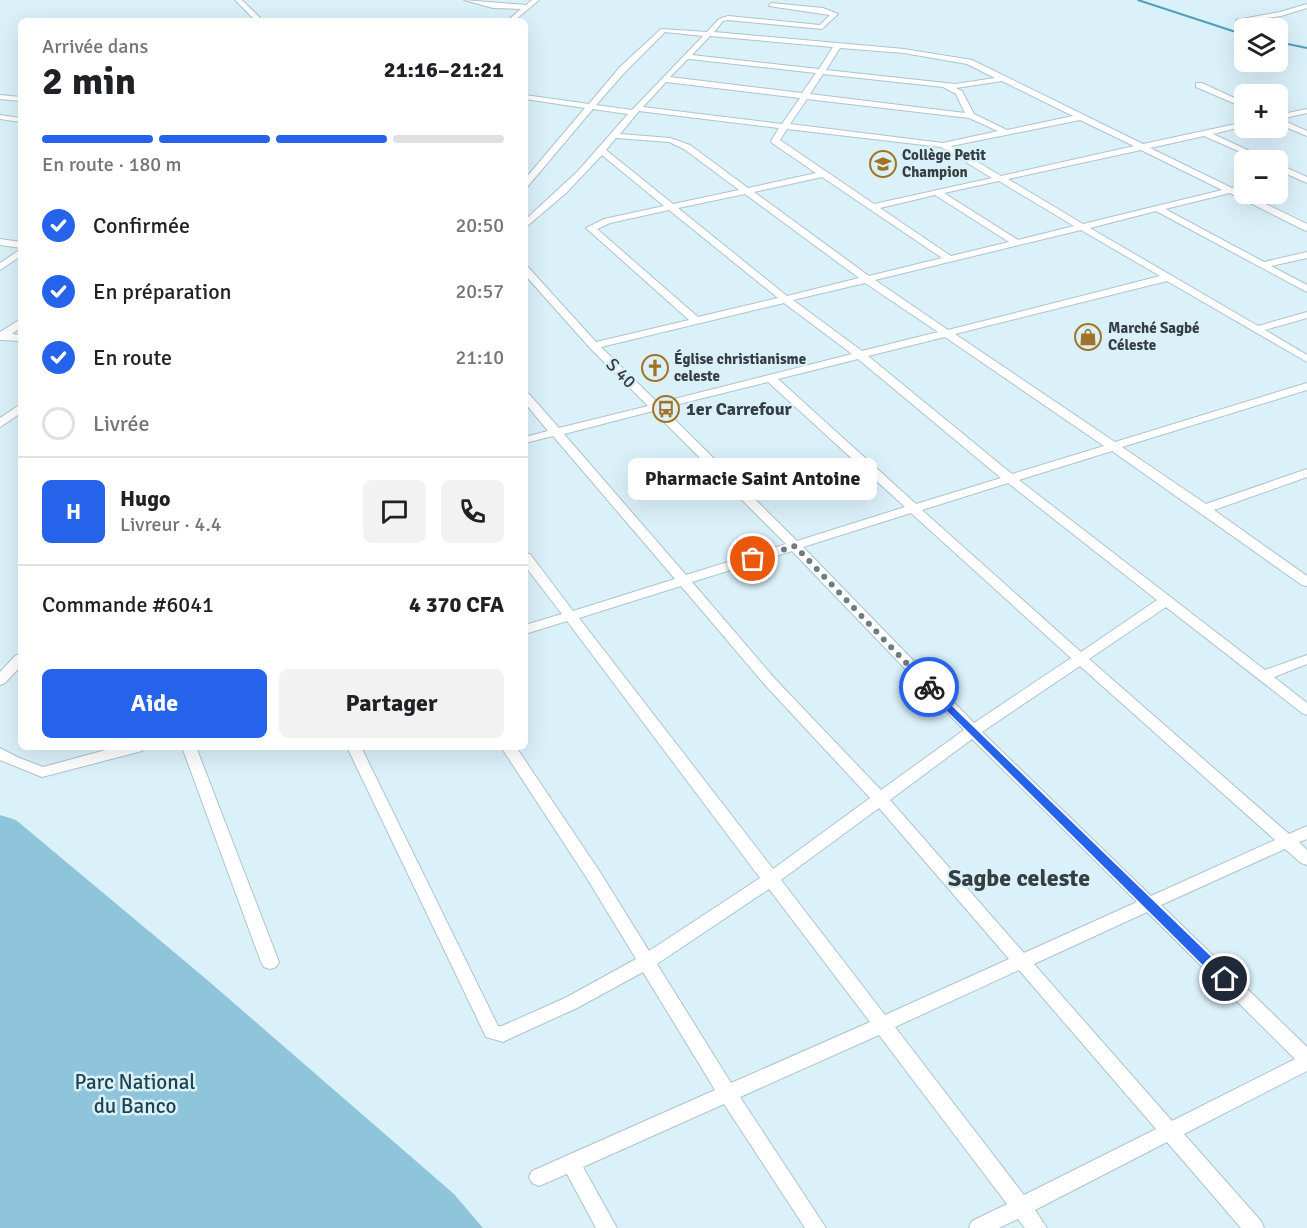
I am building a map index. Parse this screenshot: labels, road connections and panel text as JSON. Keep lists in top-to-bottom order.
{
  "streets": {
    "street": ["S 40"]
  },
  "districts": ["Sagbe celeste"],
  "parks": ["Parc National du Banco"],
  "places": {
    "school or university": ["Collège Petit Champion"],
    "shop": ["Marché Sagbé Céleste"],
    "church": ["Église christianisme celeste"],
    "bus stop": ["1er Carrefour"],
    "other": ["Pharmacie Saint Antoine"]
  },
  "page": {
    "map_buttons": ["+", "−"],
    "heading": ["2 min", "Arrivée dans", "21:16–21:21"],
    "panel": [
      "Hugo",
      "Livreur · 4.4",
      "Commande #6041",
      "4 370 CFA"
    ],
    "bar": "En route · 180 m",
    "list": [
      ["Confirmée", "20:50"],
      ["En préparation", "20:57"],
      ["En route", "21:10"],
      "Livrée"
    ],
    "bubble": "Pharmacie Saint Antoine",
    "round": "H",
    "buttons": ["Aide", "Partager"]
  }
}
